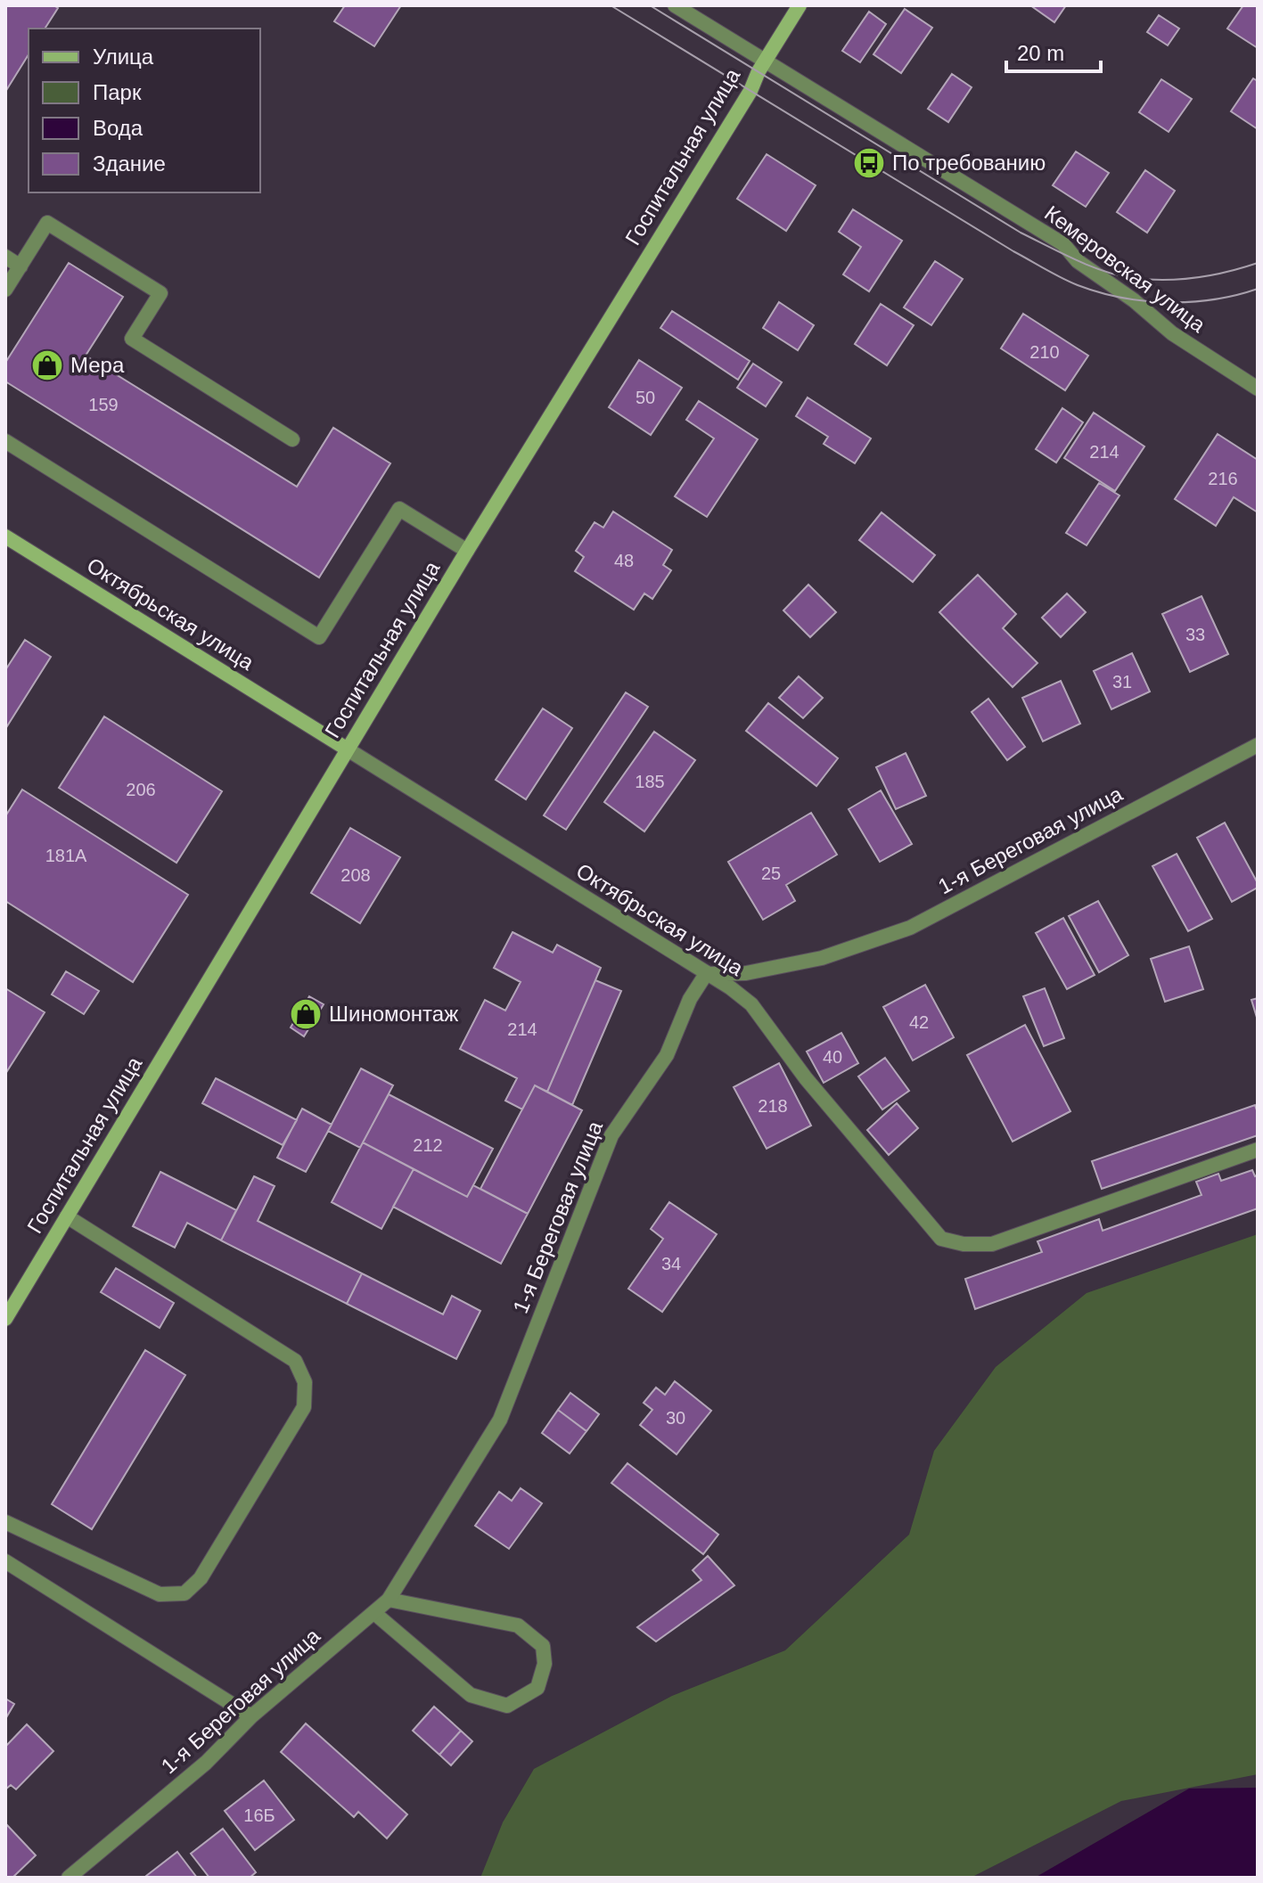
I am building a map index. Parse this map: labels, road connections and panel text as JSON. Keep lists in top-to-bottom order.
{
  "streets": {
    "main road": ["Госпитальная улица", "Октябрьская улица"],
    "street": ["Кемеровская улица", "1-я Береговая улица"]
  },
  "crossings": [
    ["Госпитальная улица", "Кемеровская улица"],
    ["Госпитальная улица", "Октябрьская улица"],
    ["Октябрьская улица", "1-я Береговая улица"]
  ],
  "places": {
    "bus stop": ["По требованию"],
    "shop": ["Мера", "Шиномонтаж"]
  },
  "house_numbers": [
    "210",
    "50",
    "159",
    "214",
    "216",
    "48",
    "33",
    "31",
    "185",
    "206",
    "181А",
    "25",
    "208",
    "42",
    "214",
    "40",
    "218",
    "212",
    "34",
    "30",
    "16Б"
  ],
  "legend": [
    "Улица",
    "Парк",
    "Вода",
    "Здание"
  ],
  "scale_bar": "20 m"
}
